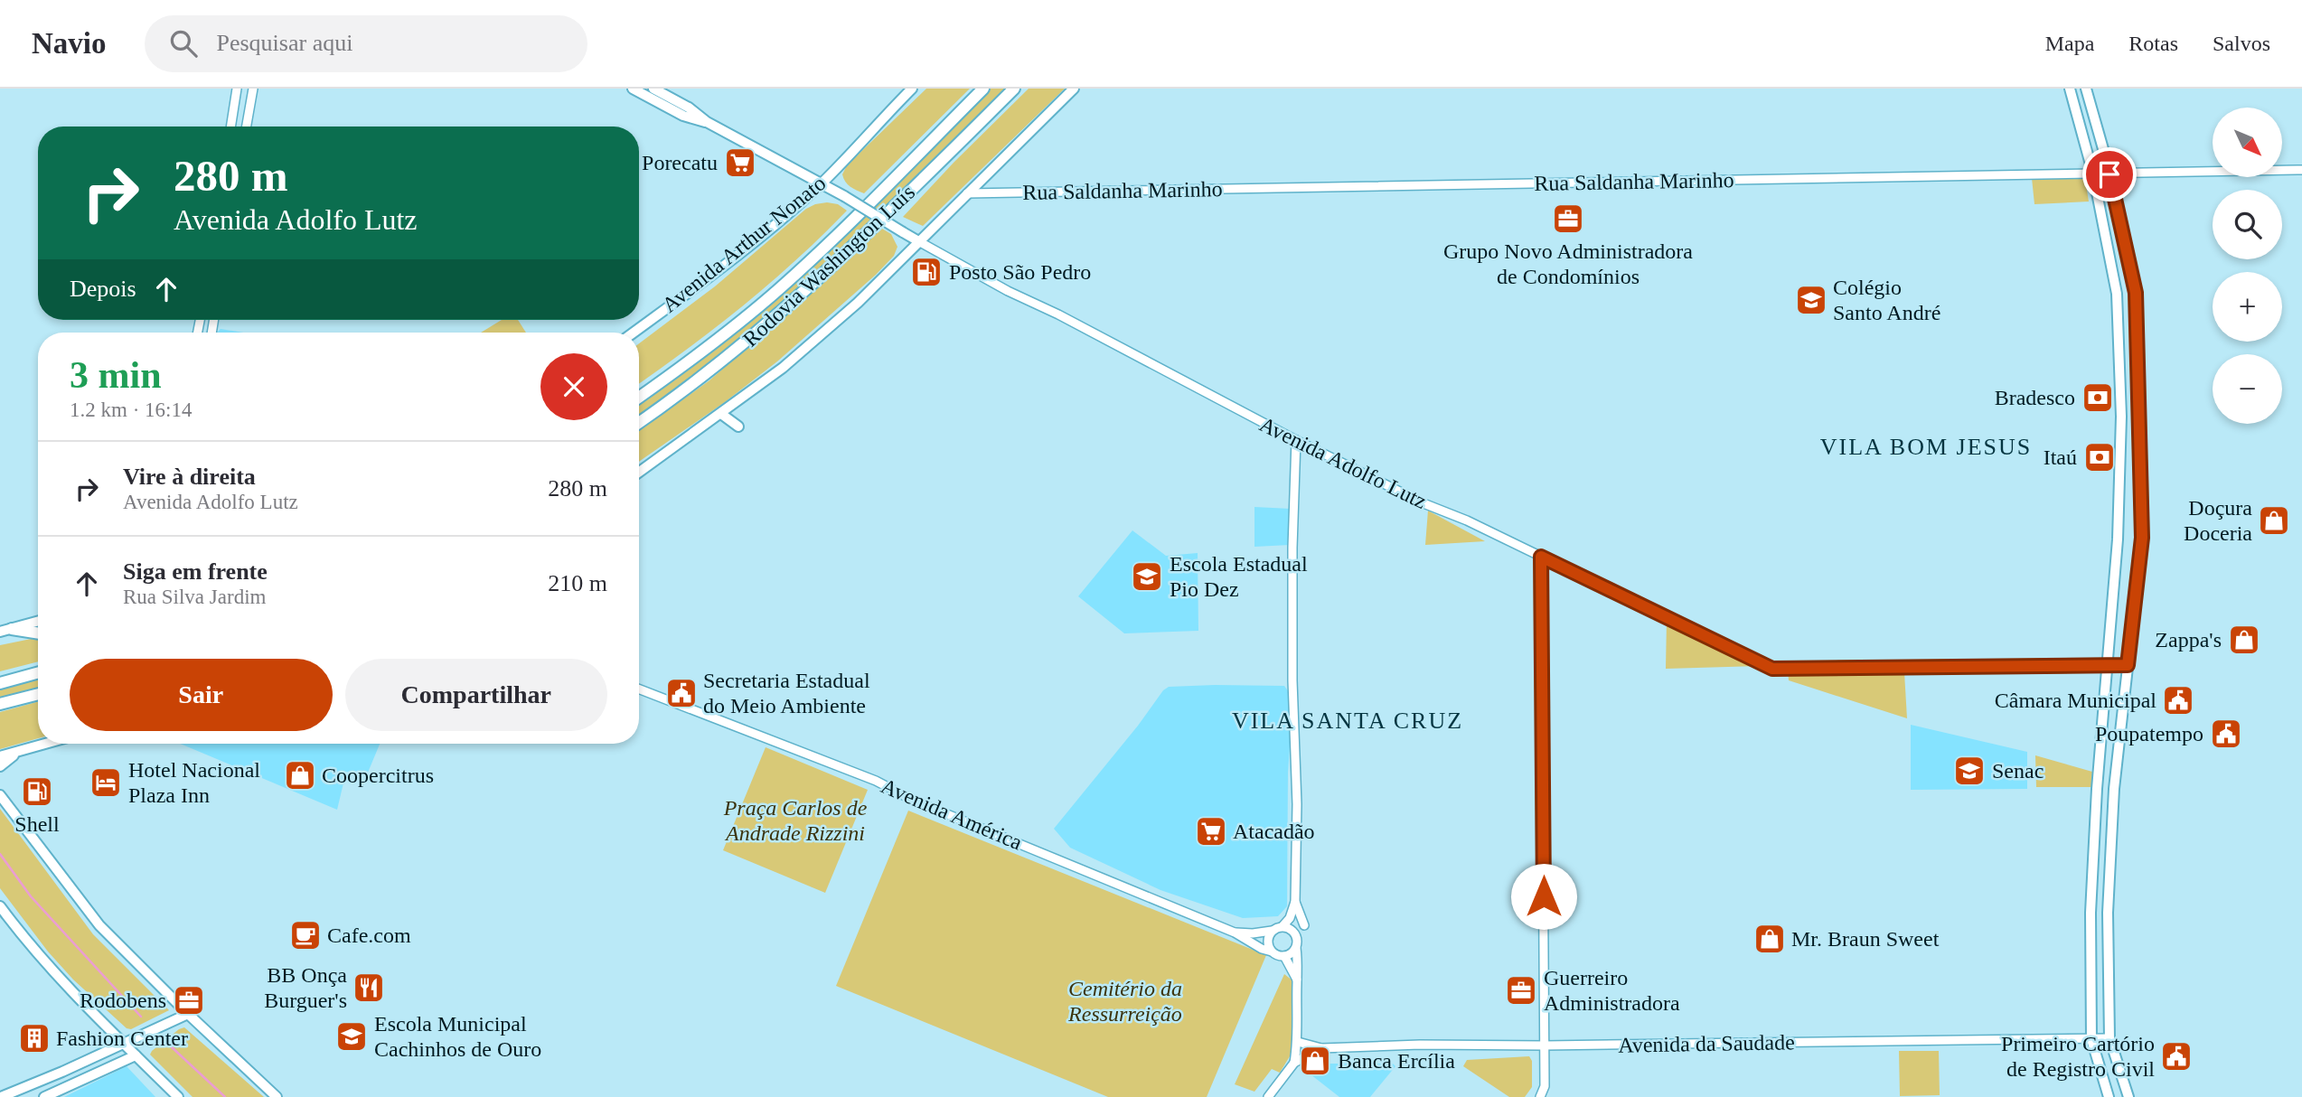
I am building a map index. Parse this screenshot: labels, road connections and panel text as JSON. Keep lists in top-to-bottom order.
{
  "streets": {
    "highway": ["Rodovia Washington Luís"],
    "main road": ["Avenida Arthur Nonato"],
    "street": [
      "Rua Saldanha Marinho",
      "Avenida Adolfo Lutz",
      "Avenida América",
      "Avenida da Saudade"
    ]
  },
  "districts": ["VILA BOM JESUS", "VILA SANTA CRUZ"],
  "parks": ["Praça Carlos de Andrade Rizzini", "Cemitério da Ressurreição"],
  "places": {
    "supermarket": ["Porecatu", "Atacadão"],
    "office": ["Grupo Novo Administradora de Condomínios", "Guerreiro Administradora", "Rodobens"],
    "fuel station": ["Posto São Pedro", "Shell"],
    "school or university": [
      "Colégio Santo André",
      "Escola Estadual Pio Dez",
      "Senac",
      "Escola Municipal Cachinhos de Ouro"
    ],
    "bank": ["Bradesco", "Itaú"],
    "shop": [
      "Doçura Doceria",
      "Zappa's",
      "Coopercitrus",
      "Mr. Braun Sweet",
      "Banca Ercília"
    ],
    "public building": [
      "Secretaria Estadual do Meio Ambiente",
      "Câmara Municipal",
      "Poupatempo",
      "Primeiro Cartório de Registro Civil"
    ],
    "hotel": ["Hotel Nacional Plaza Inn"],
    "cafe": ["Cafe.com"],
    "restaurant": ["BB Onça Burguer's"],
    "building": ["Fashion Center"]
  },
  "north": "bottom right",
  "page": {
    "header": "Navio",
    "search": "Pesquisar aqui",
    "nav": ["Mapa", "Rotas", "Salvos"],
    "map_buttons": ["+", "−"],
    "turn": ["280 m", "Avenida Adolfo Lutz"],
    "then": "Depois",
    "heading": ["3 min", "1.2 km · 16:14"],
    "list": [
      {
        "name": "Vire à direita",
        "note": "Avenida Adolfo Lutz",
        "value": "280 m"
      },
      {
        "name": "Siga em frente",
        "note": "Rua Silva Jardim",
        "value": "210 m"
      }
    ],
    "buttons": ["Sair", "Compartilhar"]
  }
}
